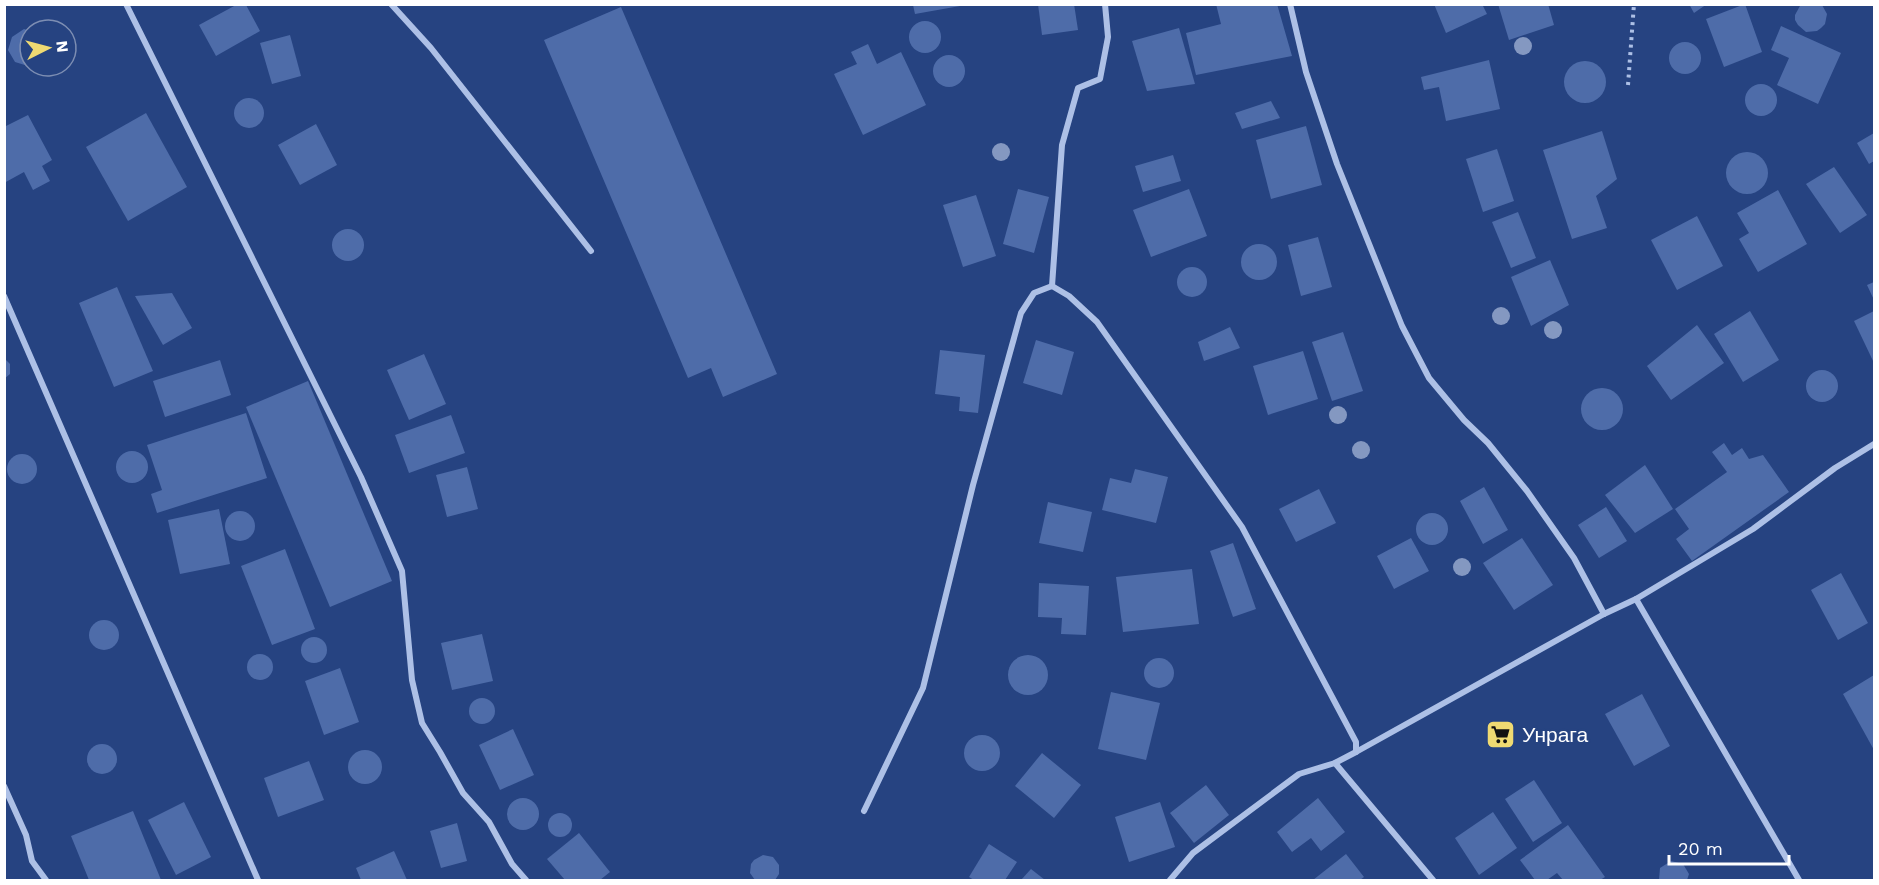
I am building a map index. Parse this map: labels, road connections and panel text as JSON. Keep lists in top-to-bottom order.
{
  "places": {
    "supermarket": ["Унрага"]
  },
  "scale_bar": "20 m",
  "north": "right"
}
